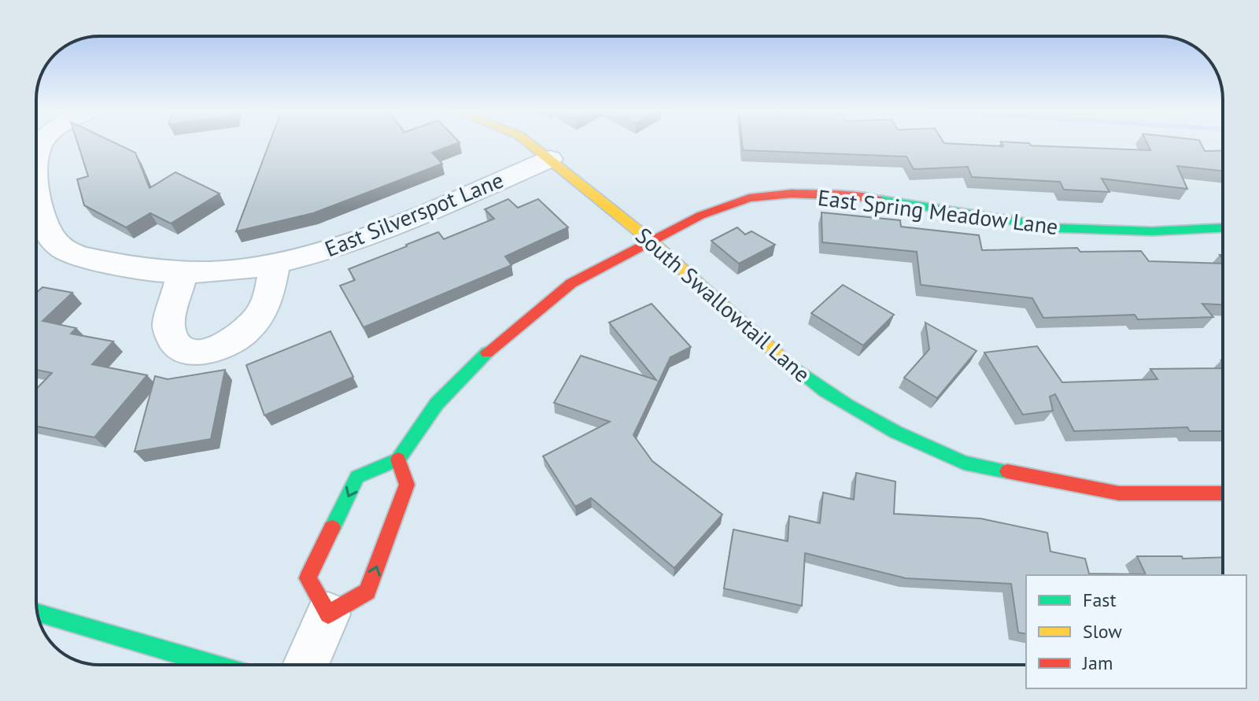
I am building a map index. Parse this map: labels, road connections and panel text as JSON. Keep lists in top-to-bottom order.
{
  "streets": {
    "street": ["East Spring Meadow Lane", "East Silverspot Lane", "South Swallowtail Lane"]
  },
  "crossings": [
    ["East Spring Meadow Lane", "South Swallowtail Lane"],
    ["East Silverspot Lane", "South Swallowtail Lane"]
  ],
  "legend": ["Fast", "Slow", "Jam"]
}
